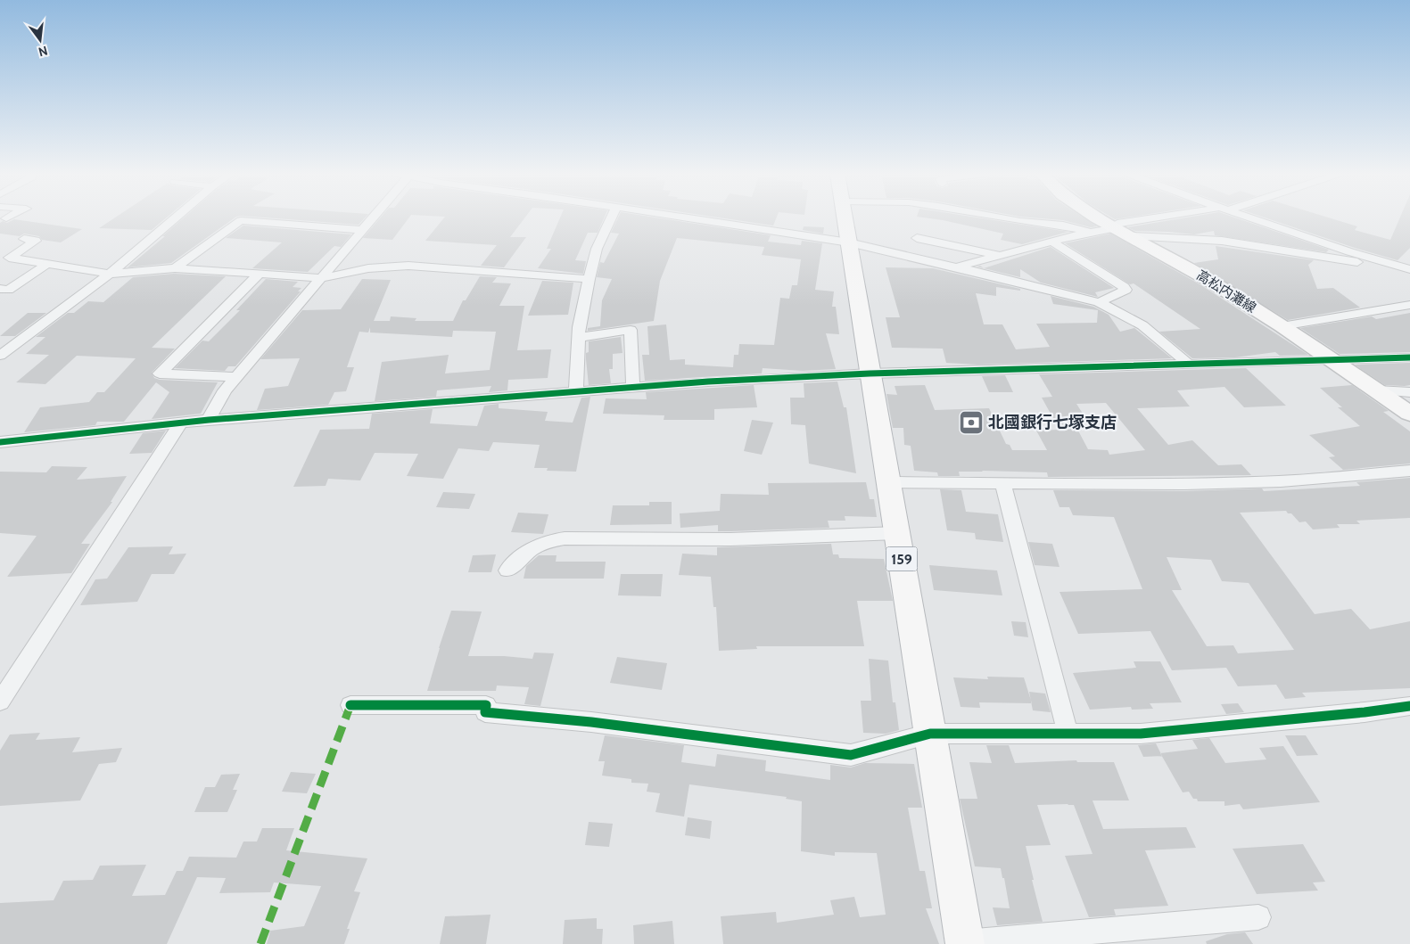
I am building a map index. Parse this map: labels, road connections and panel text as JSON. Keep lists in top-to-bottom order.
{
  "streets": {
    "highway": ["159"],
    "main road": ["高松内灘線"]
  },
  "places": {
    "bank": ["北國銀行七塚支店"]
  },
  "north": "bottom"
}
